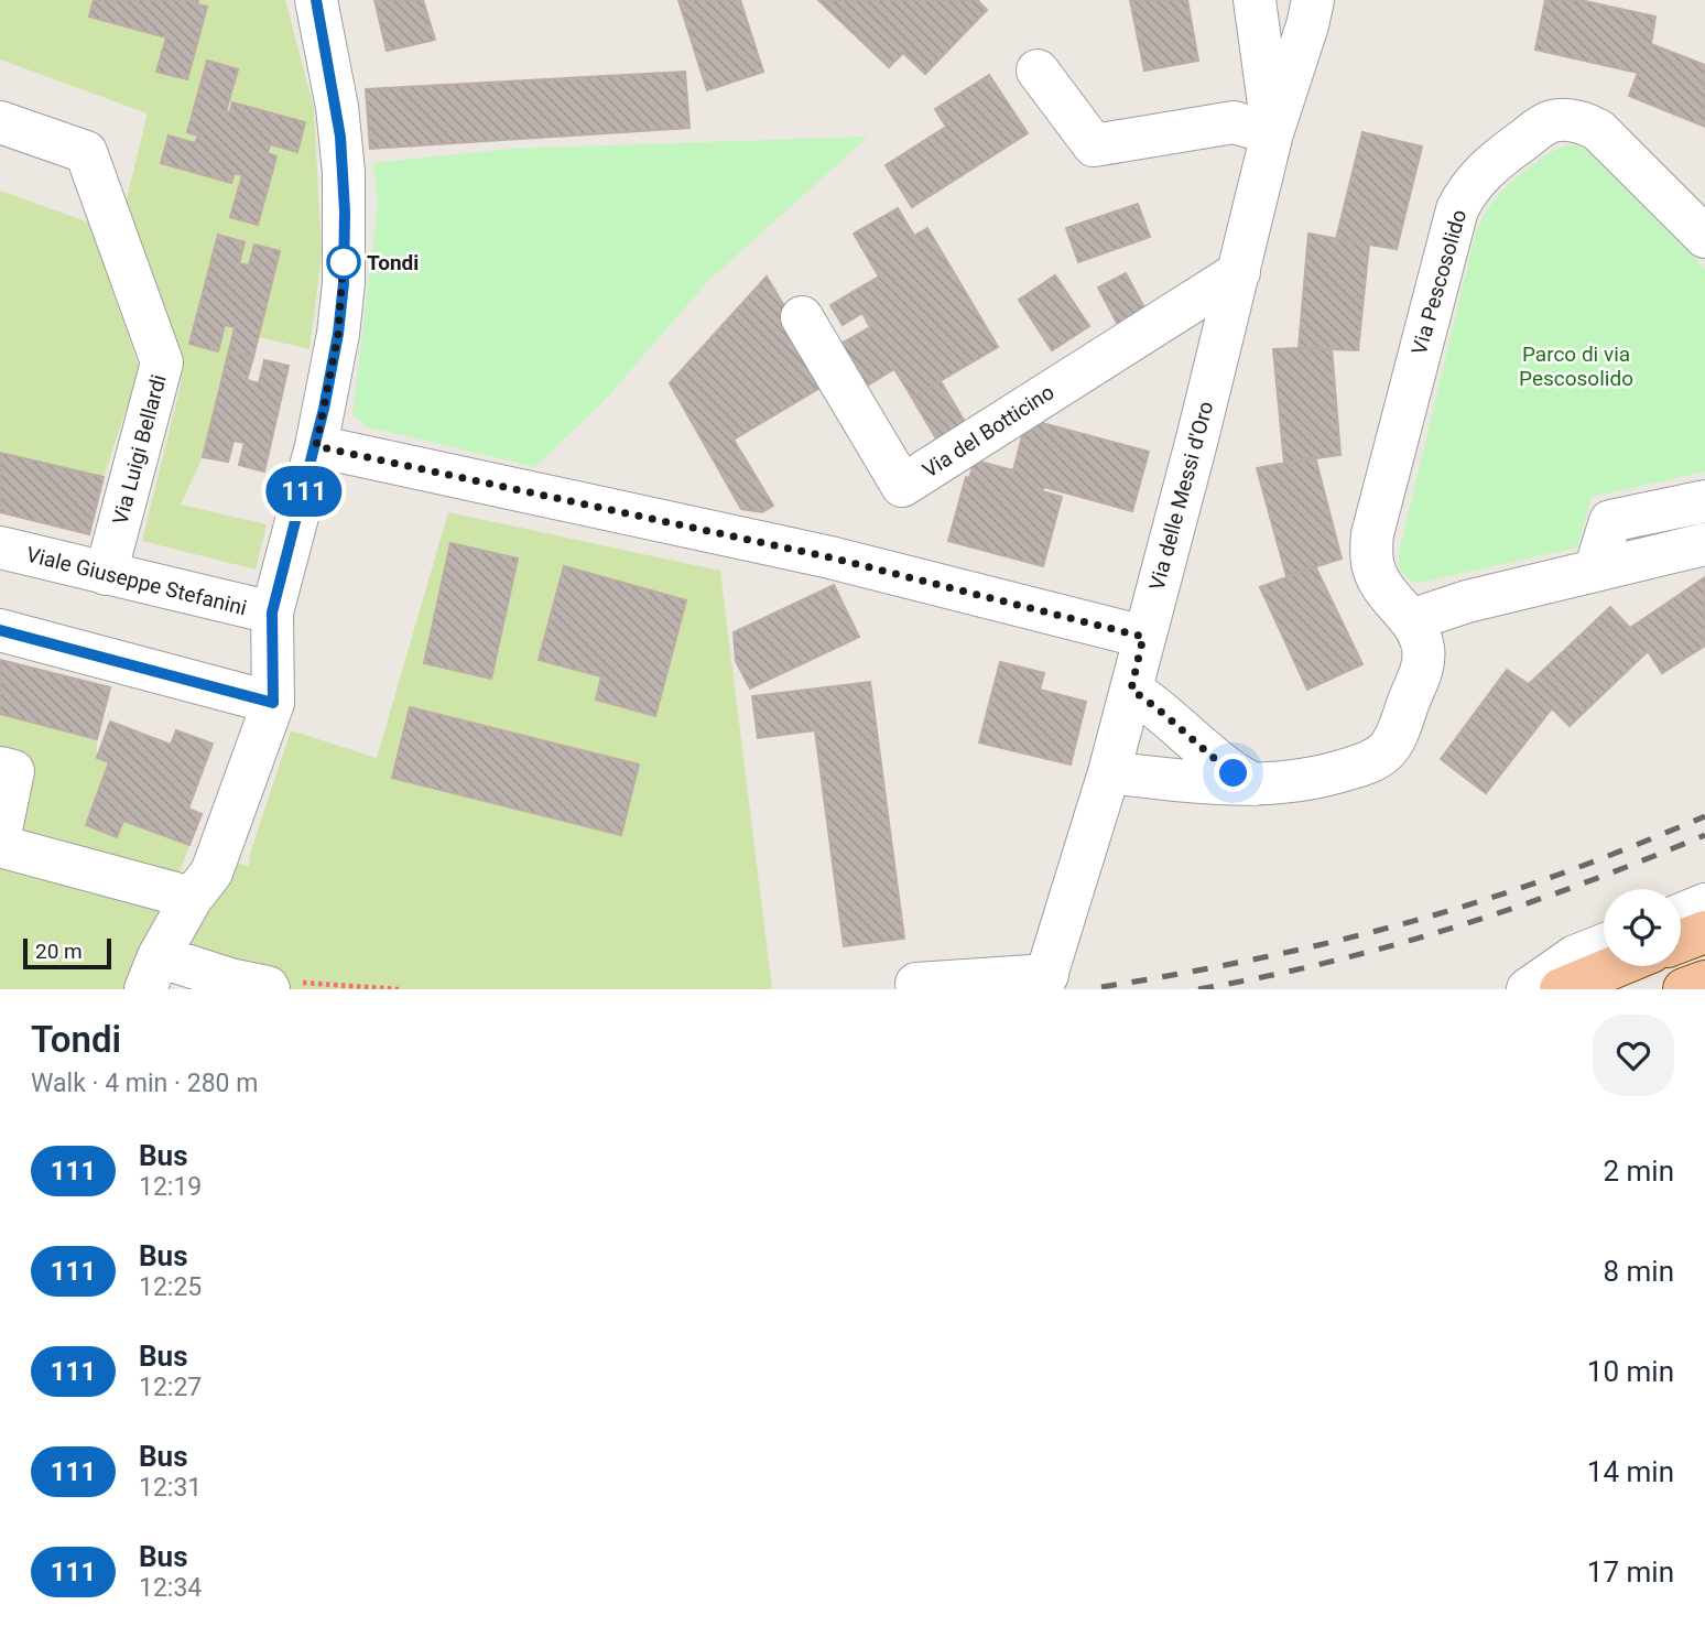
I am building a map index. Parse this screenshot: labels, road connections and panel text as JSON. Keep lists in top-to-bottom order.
{
  "streets": {
    "street": [
      "Via Pescosolido",
      "Via del Botticino",
      "Via Luigi Bellardi",
      "Via delle Messi d'Oro",
      "Viale Giuseppe Stefanini"
    ]
  },
  "crossings": [
    ["Via Pescosolido", "Via delle Messi d'Oro"],
    ["Via del Botticino", "Via delle Messi d'Oro"],
    ["Via Luigi Bellardi", "Viale Giuseppe Stefanini"]
  ],
  "parks": ["Parco di via Pescosolido"],
  "places": ["Tondi"],
  "lines": ["bus line 111"],
  "scale_bar": "20 m",
  "page": {
    "on_map": "111",
    "scale": "20 m",
    "heading": ["Tondi", "Walk · 4 min · 280 m"],
    "list": [
      {
        "mark": "111",
        "name": "Bus",
        "note": "12:19",
        "value": "2 min"
      },
      {
        "mark": "111",
        "name": "Bus",
        "note": "12:25",
        "value": "8 min"
      },
      {
        "mark": "111",
        "name": "Bus",
        "note": "12:27",
        "value": "10 min"
      },
      {
        "mark": "111",
        "name": "Bus",
        "note": "12:31",
        "value": "14 min"
      },
      {
        "mark": "111",
        "name": "Bus",
        "note": "12:34",
        "value": "17 min"
      }
    ]
  }
}
